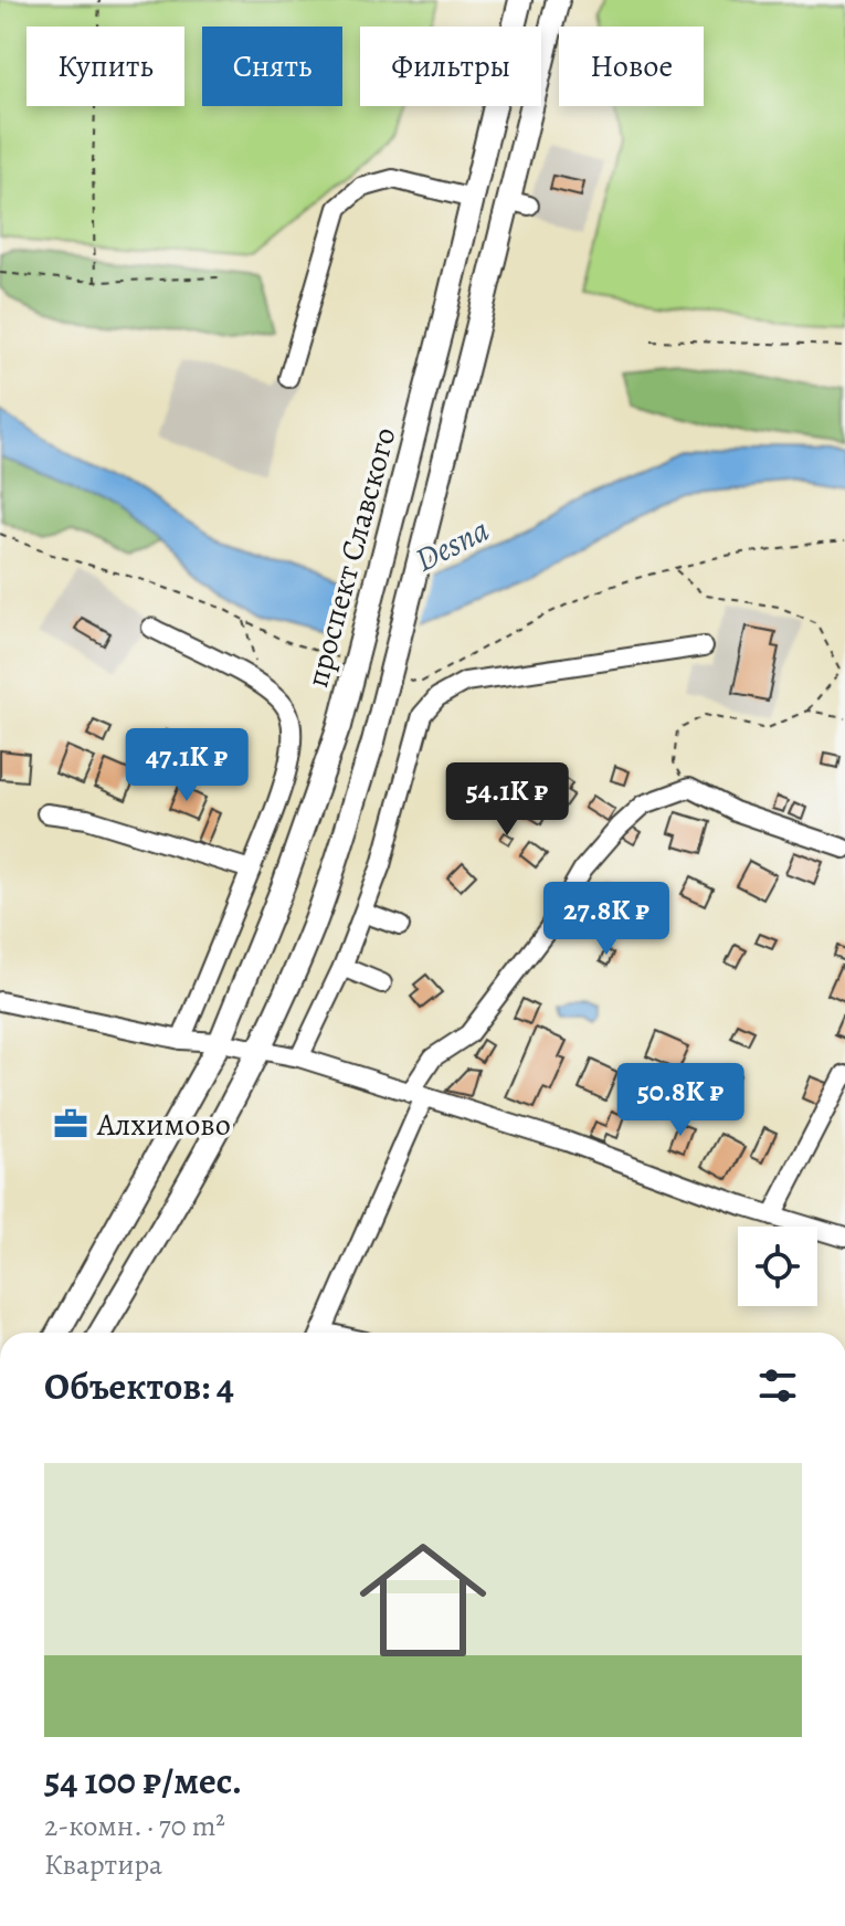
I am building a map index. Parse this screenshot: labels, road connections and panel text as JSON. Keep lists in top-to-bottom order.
{
  "streets": {
    "main road": ["проспект Славского"]
  },
  "water": ["Desna"],
  "places": {
    "office": ["Алхимово"]
  },
  "page": {
    "chip": [
      "Купить",
      "Снять",
      "Фильтры",
      "Новое"
    ],
    "price": [
      "47.1K ₽",
      "54.1K ₽",
      "27.8K ₽",
      "50.8K ₽"
    ],
    "heading": "Объектов: 4",
    "list": [
      {
        "name": "54 100 ₽/мес.",
        "note": "2-комн. · 70 m² · Квартира"
      }
    ]
  }
}
